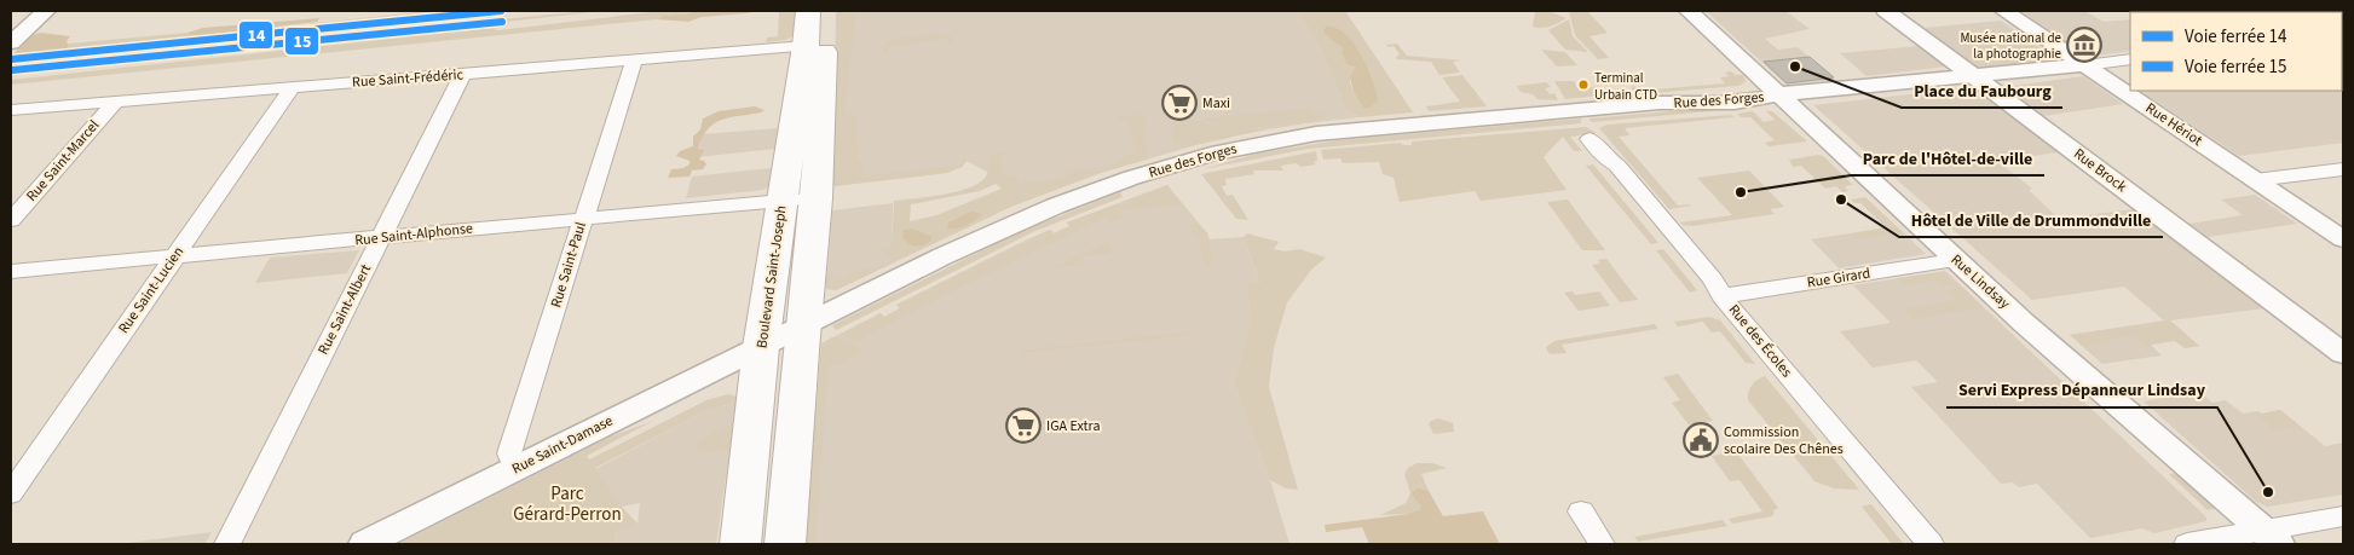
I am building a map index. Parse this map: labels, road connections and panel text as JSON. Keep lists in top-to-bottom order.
{
  "streets": {
    "main road": ["Boulevard Saint-Joseph"],
    "street": [
      "Rue Saint-Frédéric",
      "Rue des Forges",
      "Rue Hériot",
      "Rue Saint-Marcel",
      "Rue Brock",
      "Rue Saint-Alphonse",
      "Rue Saint-Paul",
      "Rue Girard",
      "Rue Lindsay",
      "Rue Saint-Lucien",
      "Rue Saint-Albert",
      "Rue des Écoles",
      "Rue Saint-Damase"
    ]
  },
  "crossings": [
    ["Rue Saint-Frédéric", "Rue Saint-Marcel"],
    ["Rue Saint-Frédéric", "Rue Saint-Paul"],
    ["Rue Saint-Frédéric", "Boulevard Saint-Joseph"],
    ["Rue Saint-Frédéric", "Rue Saint-Lucien"],
    ["Rue Saint-Frédéric", "Rue Saint-Albert"],
    ["Rue des Forges", "Rue Hériot"],
    ["Rue des Forges", "Rue Brock"],
    ["Rue des Forges", "Boulevard Saint-Joseph"],
    ["Rue des Forges", "Rue Lindsay"],
    ["Rue des Forges", "Rue Saint-Damase"],
    ["Rue Saint-Alphonse", "Rue Saint-Paul"],
    ["Rue Saint-Alphonse", "Boulevard Saint-Joseph"],
    ["Rue Saint-Alphonse", "Rue Saint-Lucien"],
    ["Rue Saint-Alphonse", "Rue Saint-Albert"],
    ["Rue Saint-Paul", "Rue Saint-Damase"],
    ["Boulevard Saint-Joseph", "Rue Saint-Damase"],
    ["Rue Girard", "Rue Lindsay"],
    ["Rue Girard", "Rue des Écoles"]
  ],
  "parks": ["Parc Gérard-Perron"],
  "places": {
    "museum": ["Musée national de la photographie"],
    "other": [
      "Place du Faubourg",
      "Terminal Urbain CTD",
      "Parc de l'Hôtel-de-ville",
      "Hôtel de Ville de Drummondville",
      "Servi Express Dépanneur Lindsay"
    ],
    "supermarket": ["Maxi", "IGA Extra"],
    "public building": ["Commission scolaire Des Chênes"]
  },
  "lines": ["rail line 14", "rail line 15"],
  "legend": ["Voie ferrée 14", "Voie ferrée 15"]
}
